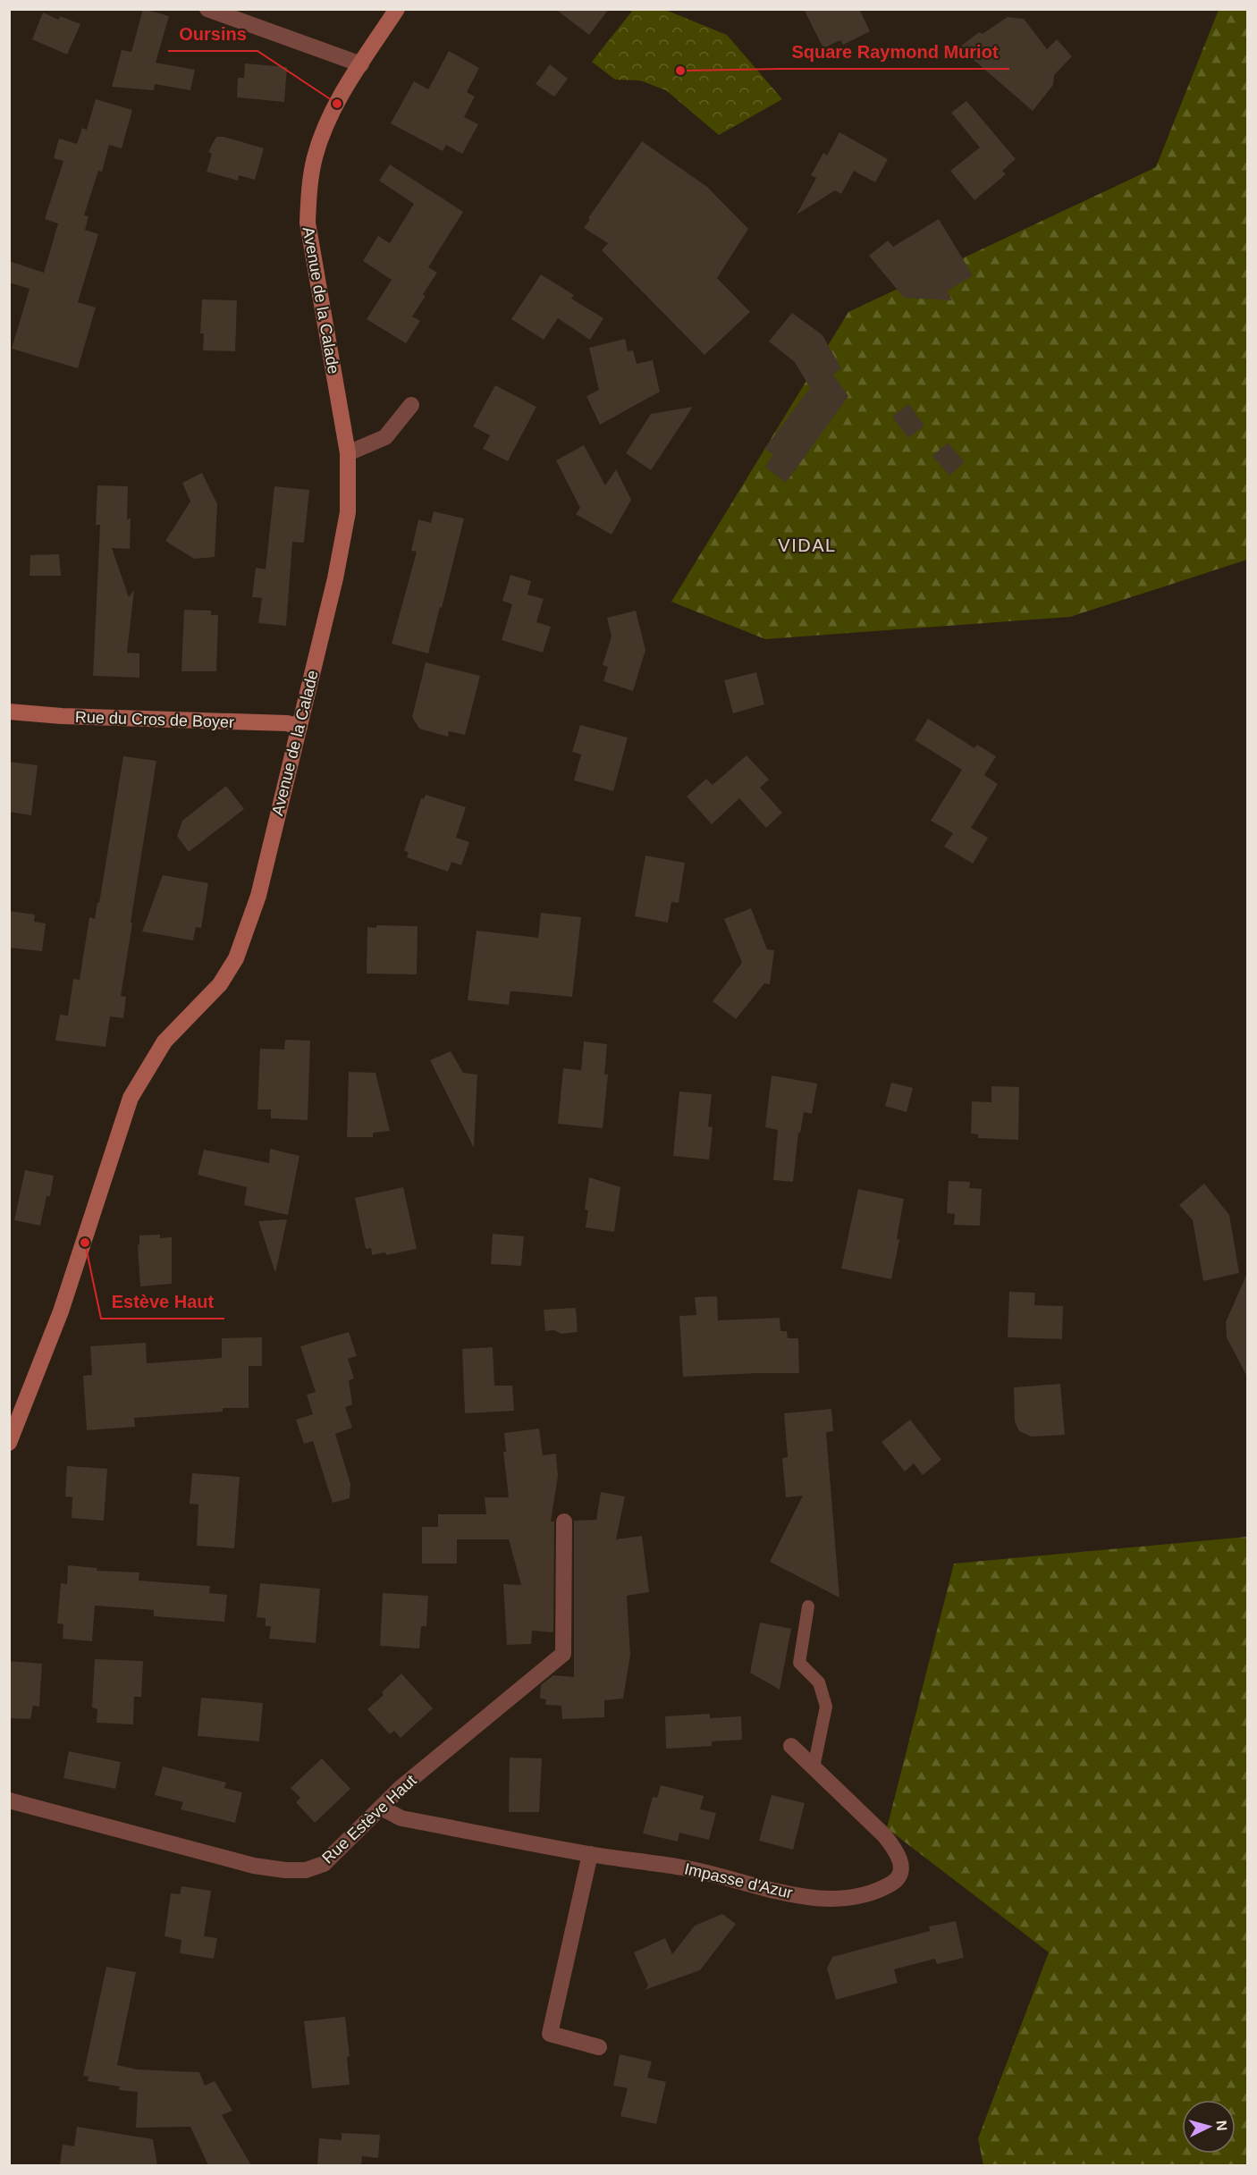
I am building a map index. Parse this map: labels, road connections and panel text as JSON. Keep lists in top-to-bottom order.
{
  "streets": {
    "street": [
      "Avenue de la Calade",
      "Rue du Cros de Boyer",
      "Rue Estève Haut",
      "Impasse d'Azur"
    ]
  },
  "crossings": [
    ["Avenue de la Calade", "Rue du Cros de Boyer"],
    ["Rue Estève Haut", "Impasse d'Azur"]
  ],
  "districts": ["VIDAL"],
  "places": ["Square Raymond Muriot", "Oursins", "Estève Haut"],
  "north": "right"
}
